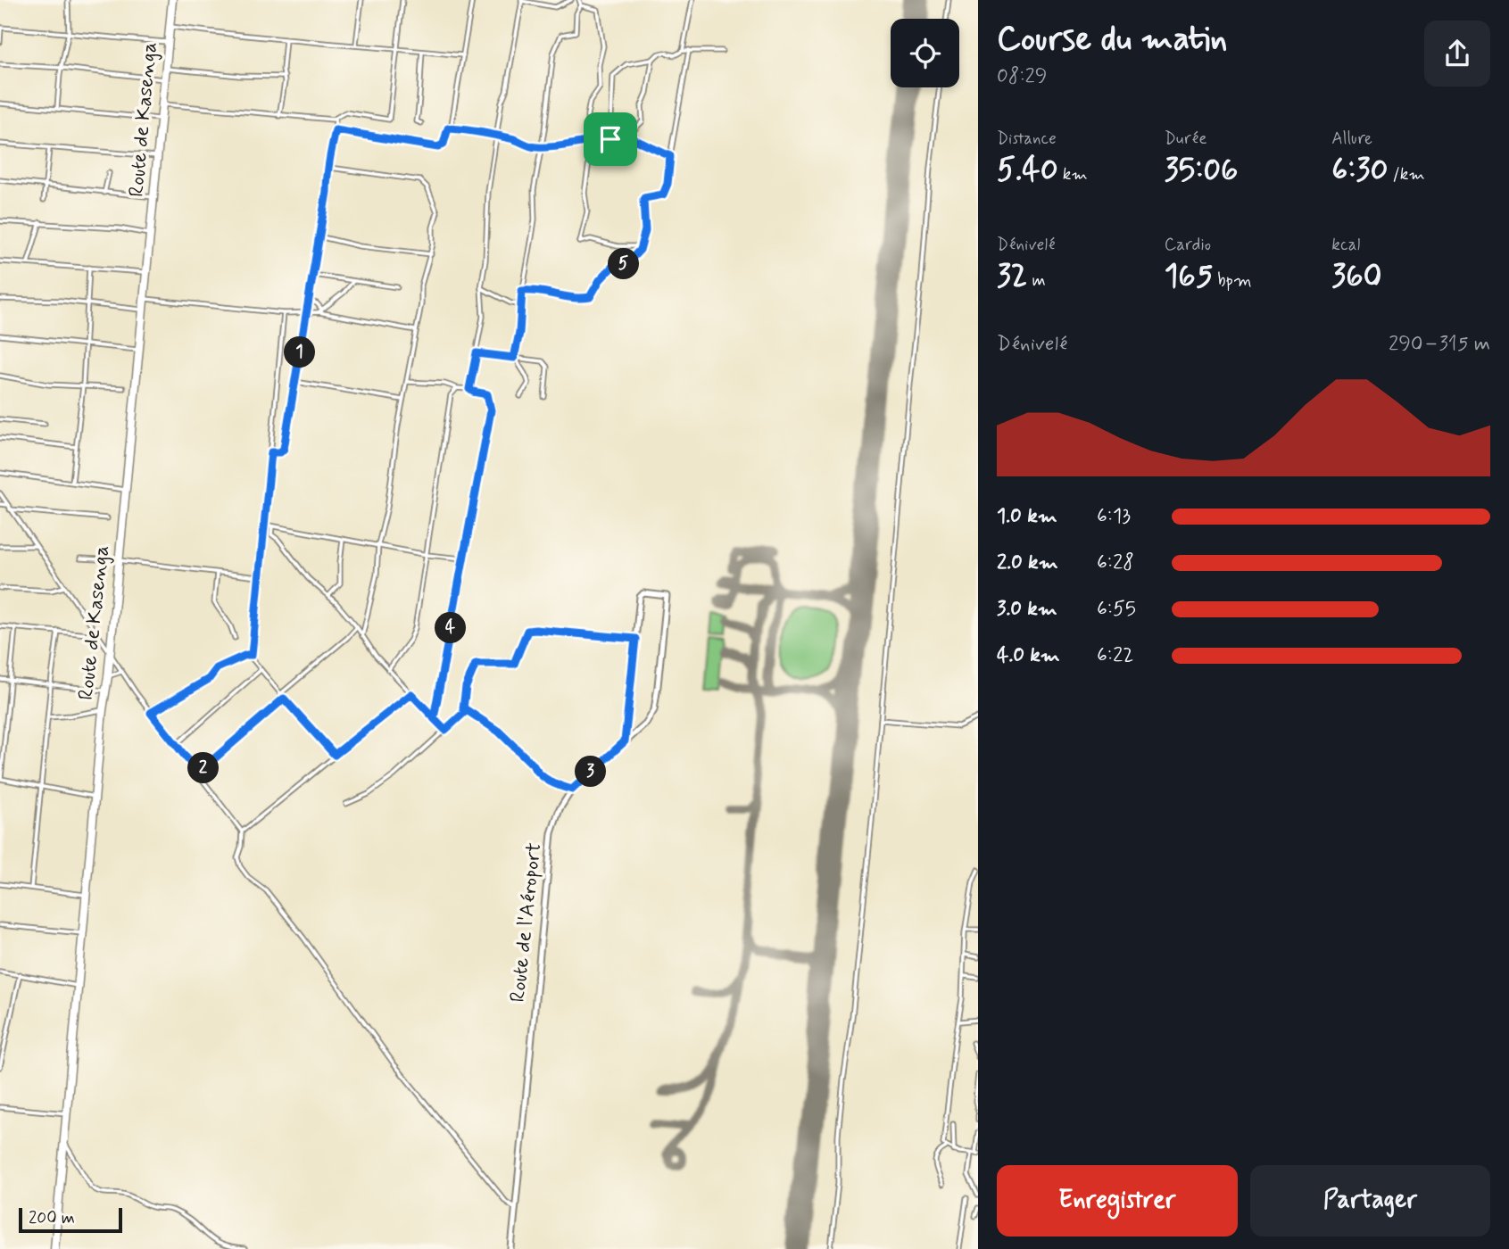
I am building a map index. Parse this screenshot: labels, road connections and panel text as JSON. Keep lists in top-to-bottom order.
{
  "streets": {
    "highway": ["Route de Kasenga"],
    "main road": ["Route de l'Aéroport"]
  },
  "scale_bar": "200 m",
  "page": {
    "heading": ["Course du matin", "08:29"],
    "stats": [
      ["Distance", "5.40 km"],
      ["Durée", "35:06"],
      ["Allure", "6:30 /km"],
      ["Dénivelé", "32 m"],
      ["Cardio", "165 bpm"],
      ["kcal", "360"]
    ],
    "pins": [
      "5",
      "1",
      "4",
      "2",
      "3"
    ],
    "chart": ["Dénivelé", "290–315 m"],
    "list": [
      {
        "name": "1.0 km",
        "note": "6:13"
      },
      {
        "name": "2.0 km",
        "note": "6:28"
      },
      {
        "name": "3.0 km",
        "note": "6:55"
      },
      {
        "name": "4.0 km",
        "note": "6:22"
      }
    ],
    "buttons": ["Enregistrer", "Partager"],
    "scale": "200 m"
  }
}
